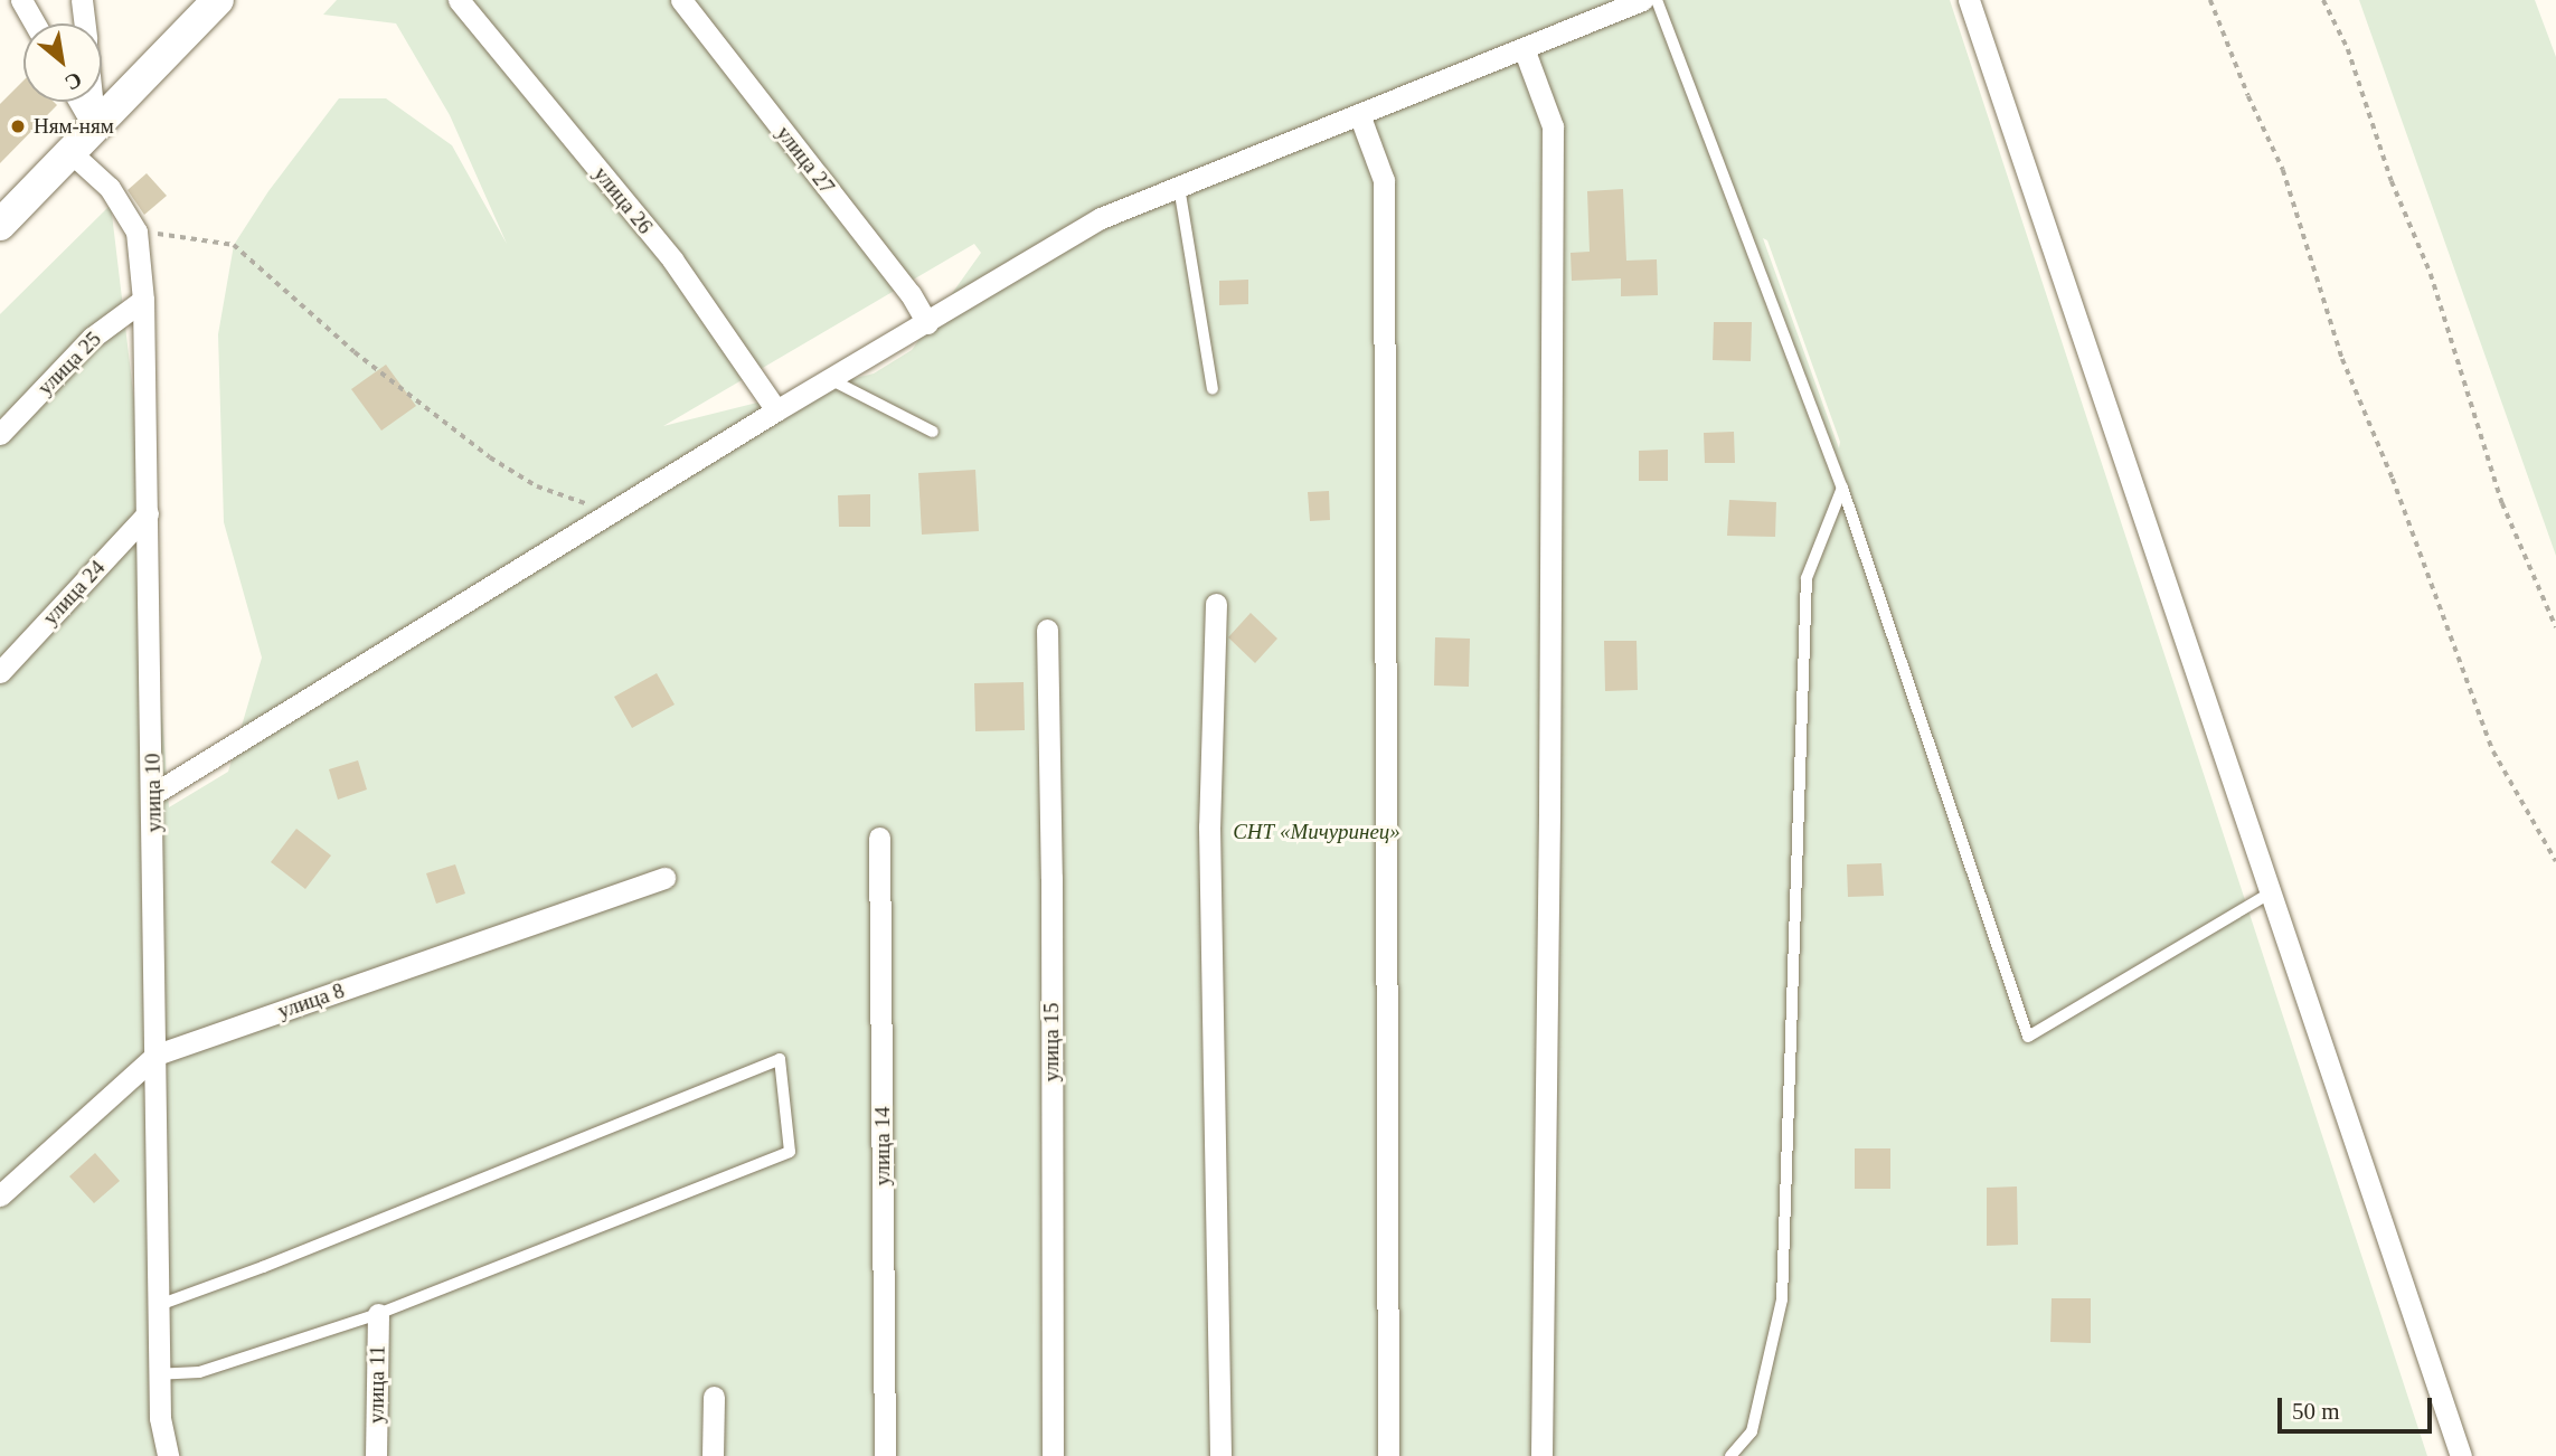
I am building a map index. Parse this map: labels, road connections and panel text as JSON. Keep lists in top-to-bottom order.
{
  "streets": {
    "street": [
      "улица 27",
      "улица 26",
      "улица 25",
      "улица 24",
      "улица 10",
      "улица 8",
      "улица 15",
      "улица 14",
      "улица 11"
    ]
  },
  "crossings": [
    ["улица 25", "улица 10"],
    ["улица 24", "улица 10"],
    ["улица 10", "улица 8"]
  ],
  "parks": ["СНТ «Мичуринец»"],
  "places": ["Ням-ням"],
  "scale_bar": "50 m",
  "north": "bottom right"
}
